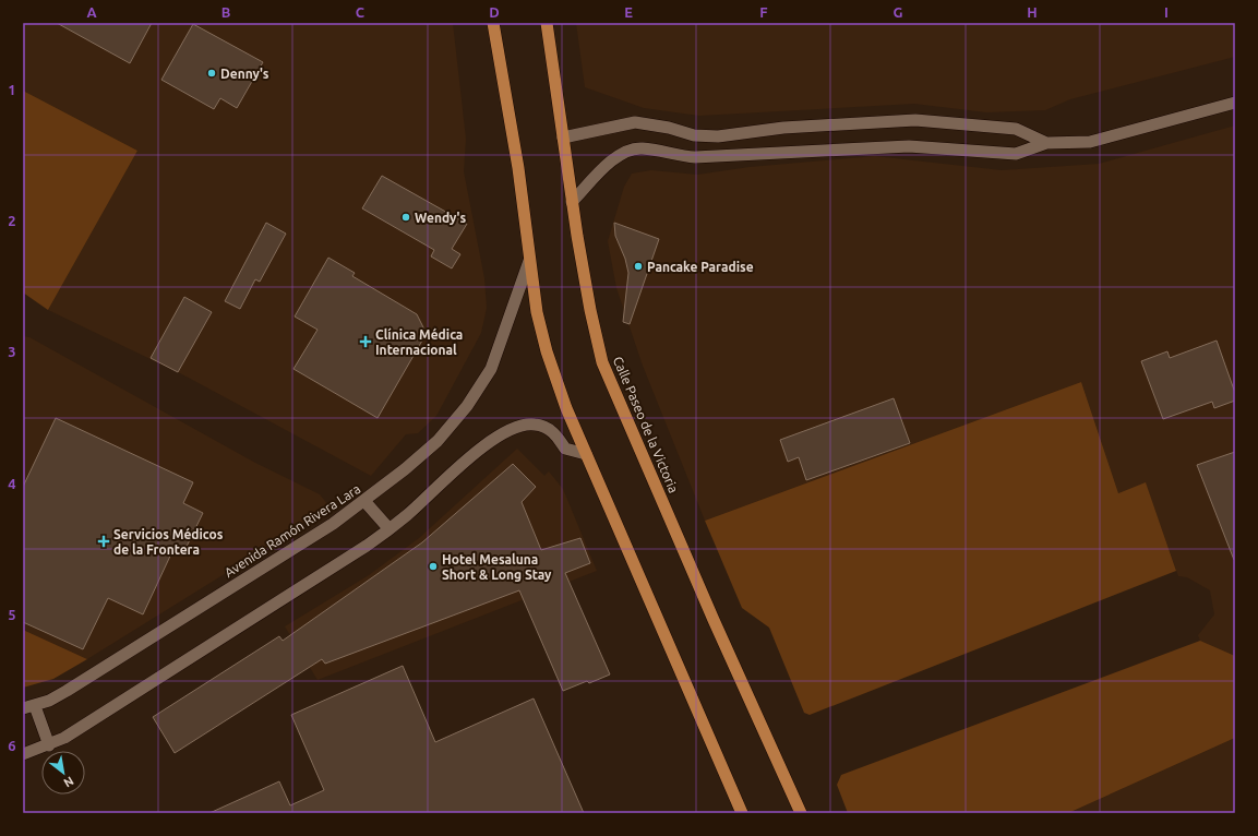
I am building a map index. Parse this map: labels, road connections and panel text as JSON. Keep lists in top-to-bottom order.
{
  "streets": {
    "main road": ["Calle Paseo de la Victoria"],
    "street": ["Avenida Ramón Rivera Lara"]
  },
  "places": {
    "other": [
      "Denny's",
      "Wendy's",
      "Pancake Paradise",
      "Hotel Mesaluna Short & Long Stay"
    ],
    "health": ["Clínica Médica Internacional", "Servicios Médicos de la Frontera"]
  },
  "north": "bottom right",
  "grid": {
    "columns": [
      "A",
      "B",
      "C",
      "D",
      "E",
      "F",
      "G",
      "H",
      "I"
    ],
    "rows": [
      "1",
      "2",
      "3",
      "4",
      "5",
      "6"
    ]
  }
}
